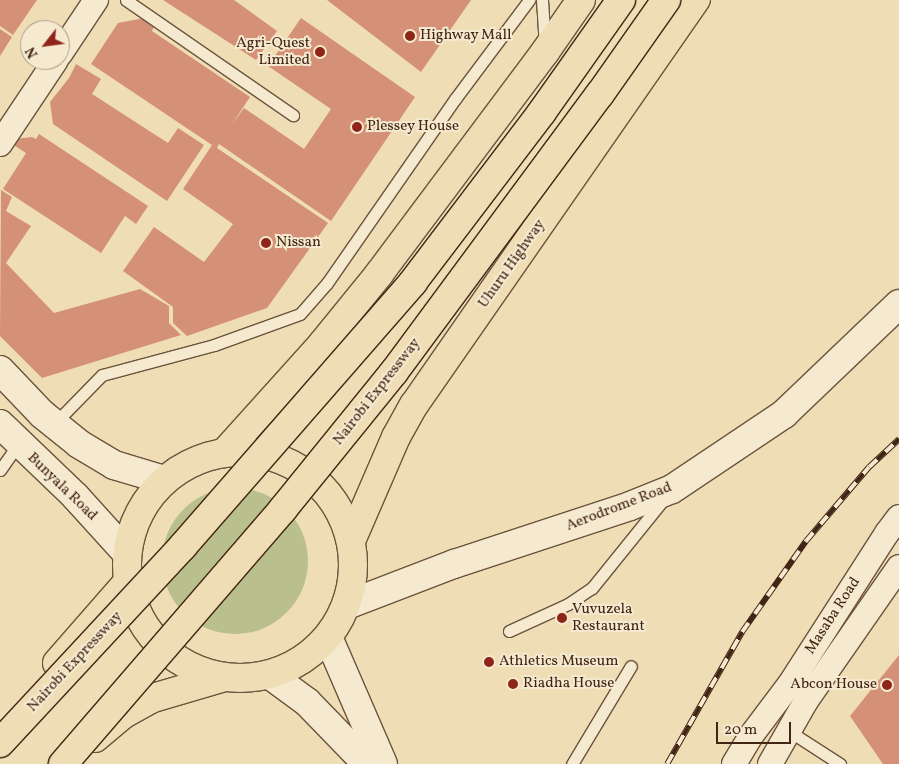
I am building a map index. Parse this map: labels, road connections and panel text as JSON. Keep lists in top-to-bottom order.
{
  "streets": {
    "highway": ["Uhuru Highway", "Nairobi Expressway"],
    "main road": ["Bunyala Road", "Aerodrome Road"],
    "street": ["Masaba Road"]
  },
  "places": [
    "Highway Mall",
    "Agri-Quest Limited",
    "Plessey House",
    "Nissan",
    "Vuvuzela Restaurant",
    "Athletics Museum",
    "Riadha House",
    "Abcon House"
  ],
  "scale_bar": "20 m",
  "north": "bottom left"
}
